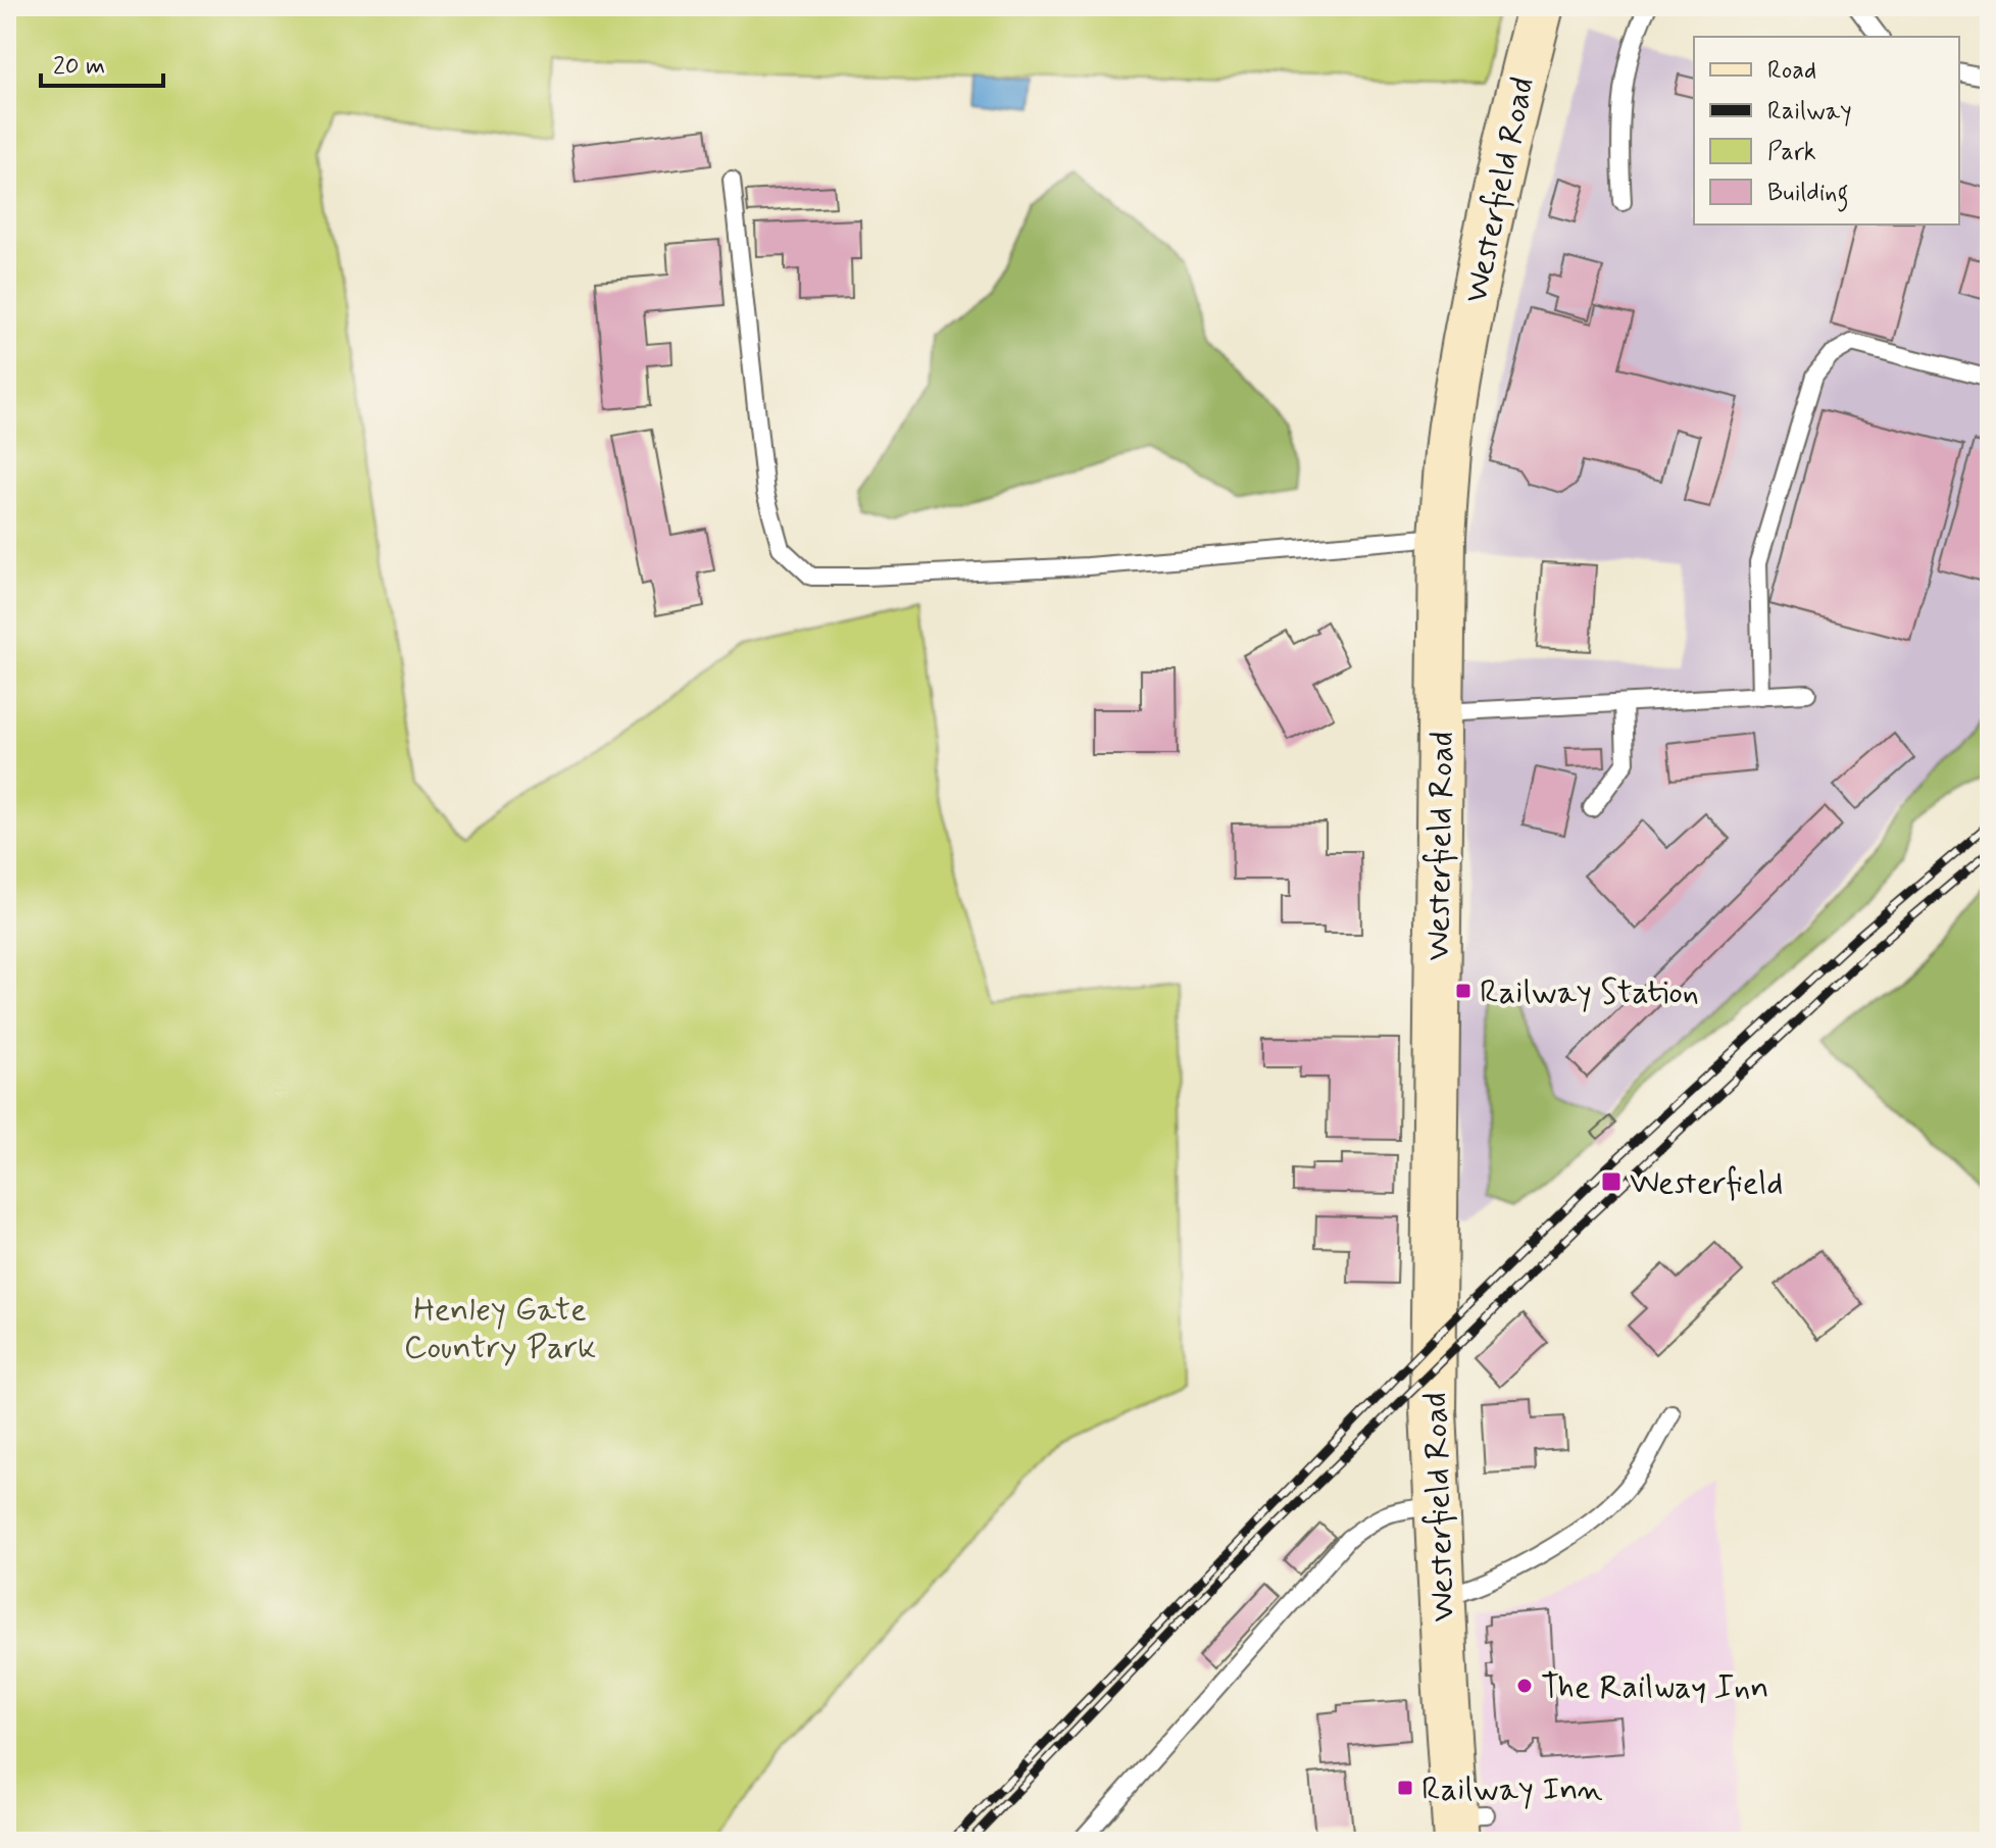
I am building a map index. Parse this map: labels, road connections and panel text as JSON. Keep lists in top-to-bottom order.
{
  "streets": {
    "main road": ["Westerfield Road"]
  },
  "parks": ["Henley Gate Country Park"],
  "places": {
    "transit": ["Railway Station", "Westerfield", "Railway Inn"],
    "other": ["The Railway Inn"]
  },
  "legend": [
    "Road",
    "Railway",
    "Park",
    "Building"
  ],
  "scale_bar": "20 m"
}
